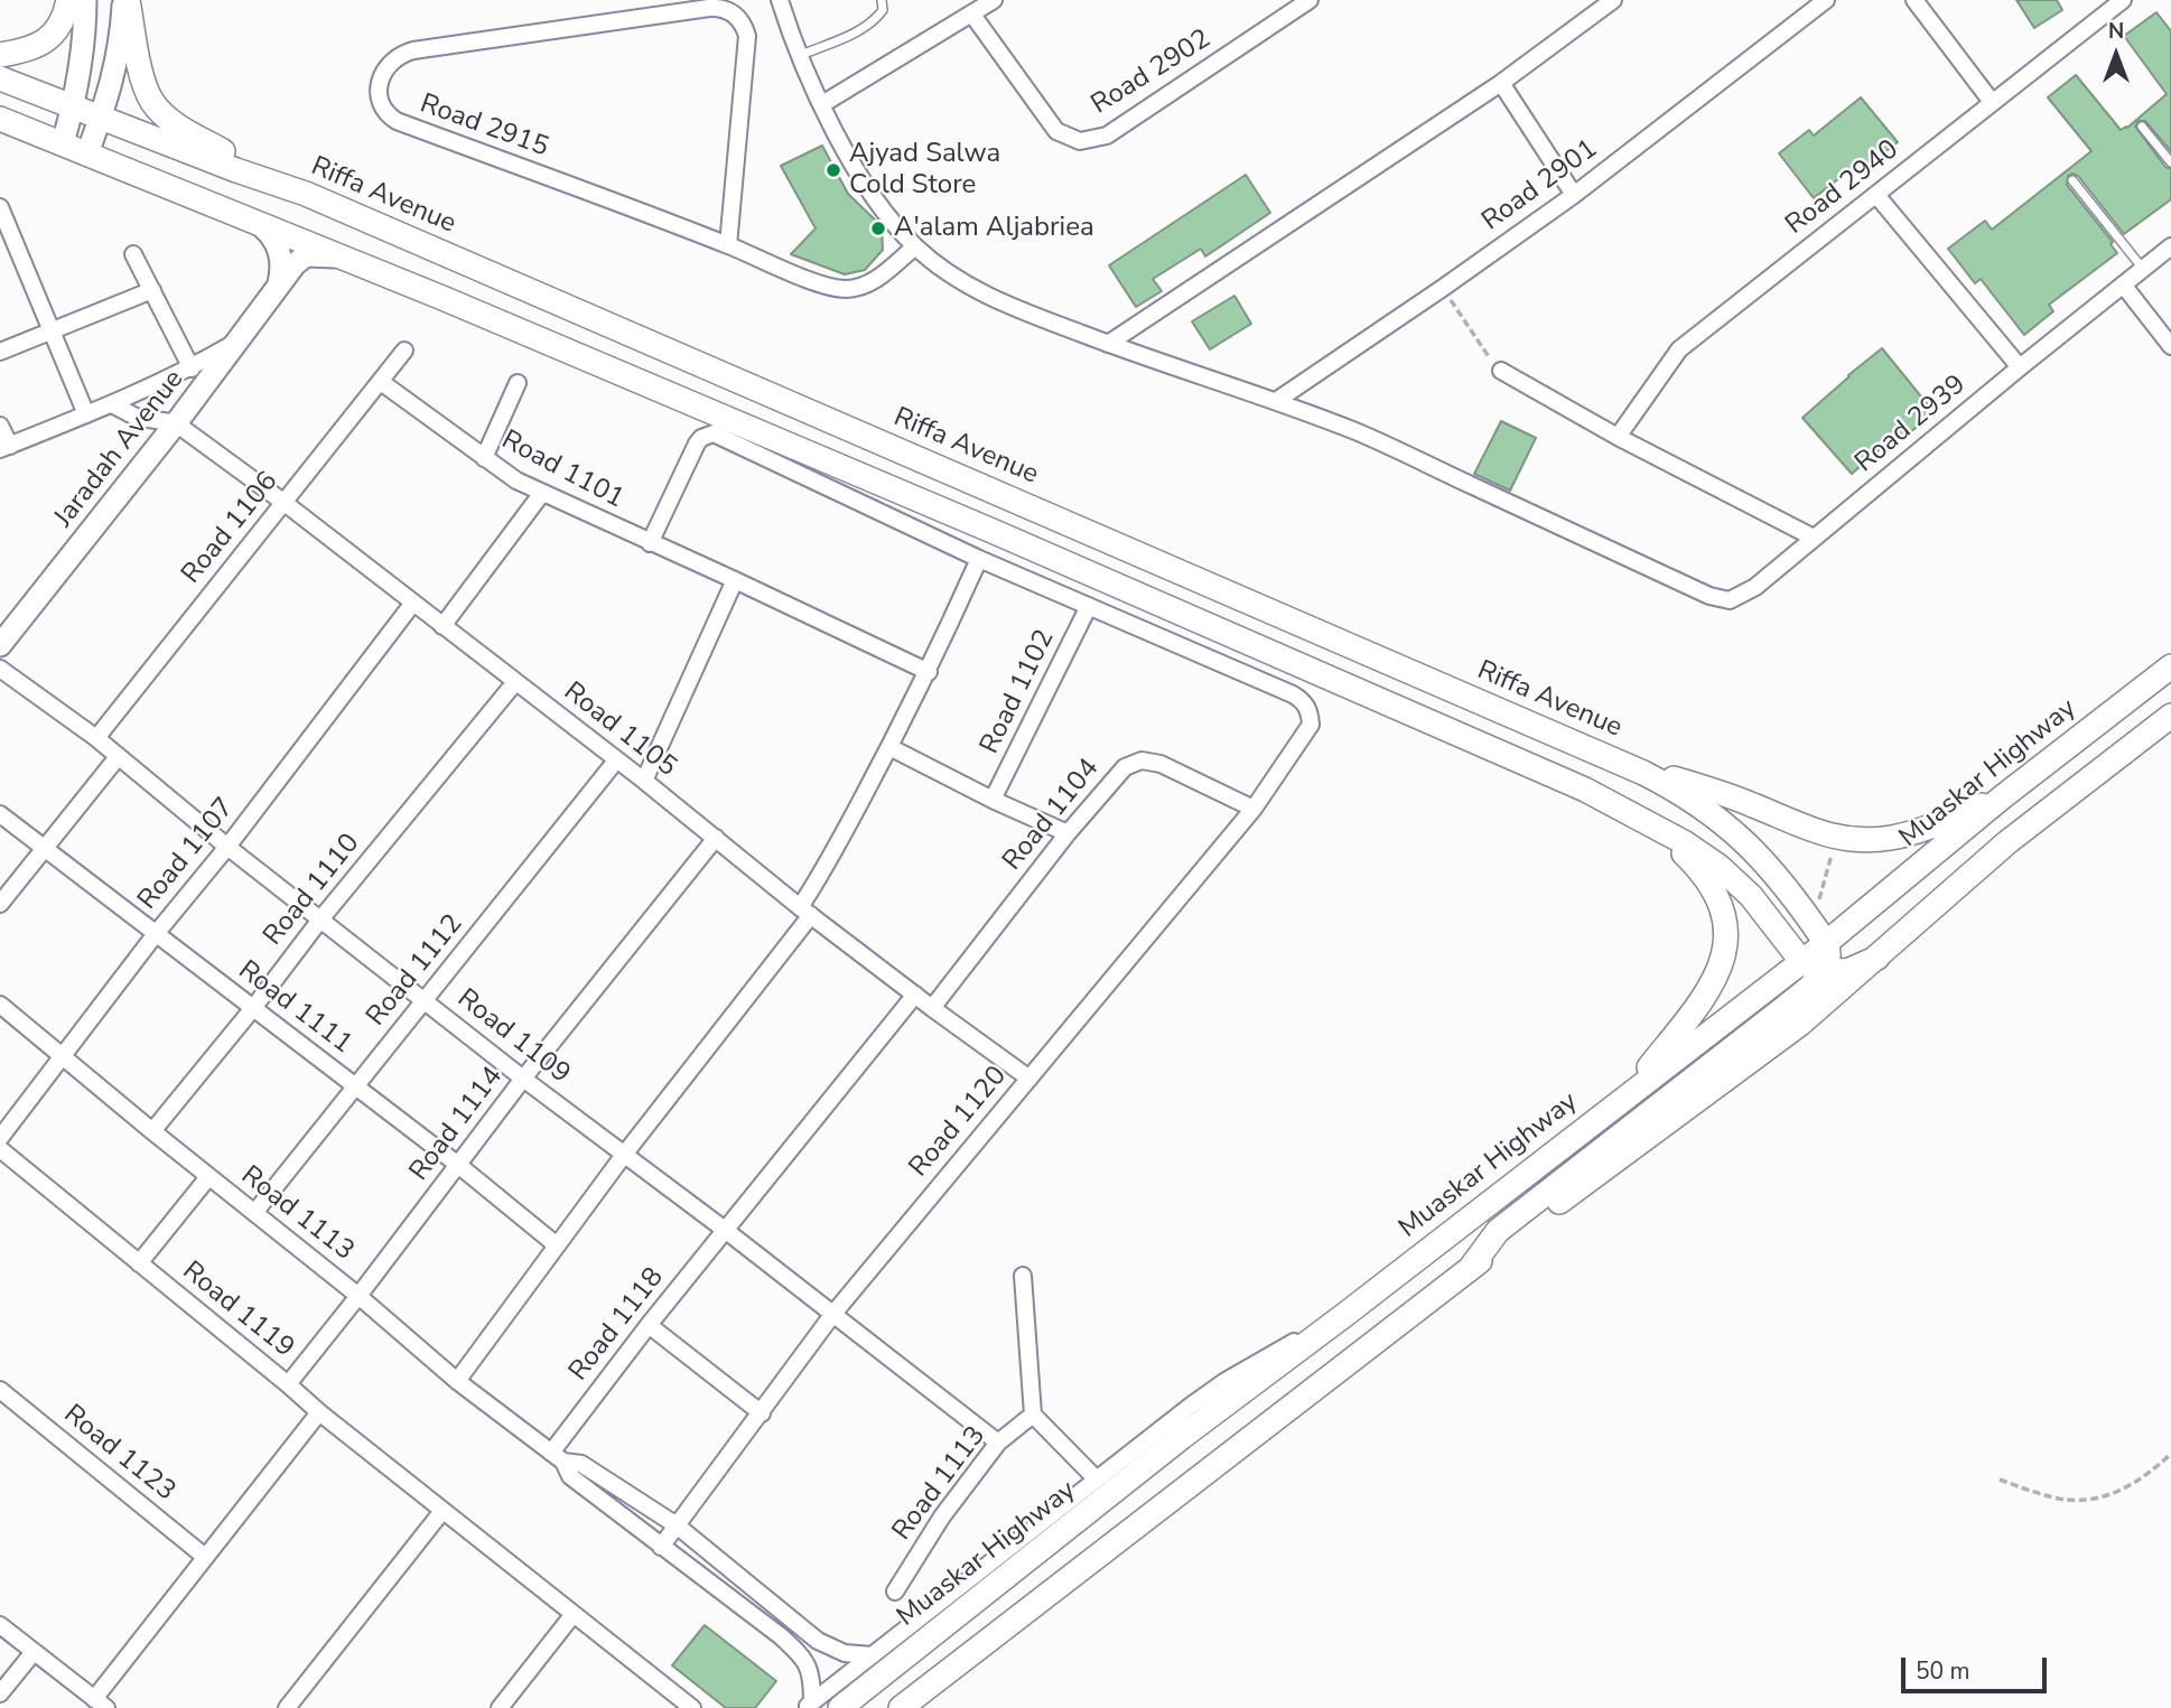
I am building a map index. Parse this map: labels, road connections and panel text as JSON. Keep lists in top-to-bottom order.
{
  "streets": {
    "main road": ["Riffa Avenue", "Muaskar Highway"],
    "street": [
      "Road 2902",
      "Road 2915",
      "Road 2901",
      "Road 2940",
      "Road 2939",
      "Jaradah Avenue",
      "Road 1101",
      "Road 1106",
      "Road 1102",
      "Road 1105",
      "Road 1104",
      "Road 1107",
      "Road 1110",
      "Road 1112",
      "Road 1111",
      "Road 1109",
      "Road 1120",
      "Road 1114",
      "Road 1113",
      "Road 1119",
      "Road 1118",
      "Road 1123"
    ]
  },
  "crossings": [
    ["Road 2901", "Road 2939"],
    ["Riffa Avenue", "Muaskar Highway"],
    ["Jaradah Avenue", "Road 1105"],
    ["Road 1101", "Road 1106"],
    ["Road 1106", "Road 1105"],
    ["Road 1106", "Road 1109"],
    ["Road 1102", "Road 1104"],
    ["Road 1102", "Road 1120"],
    ["Road 1105", "Road 1104"],
    ["Road 1105", "Road 1107"],
    ["Road 1105", "Road 1110"],
    ["Road 1105", "Road 1112"],
    ["Road 1105", "Road 1120"],
    ["Road 1105", "Road 1114"],
    ["Road 1105", "Road 1118"],
    ["Road 1104", "Road 1120"],
    ["Road 1107", "Road 1111"],
    ["Road 1107", "Road 1109"],
    ["Road 1107", "Road 1113"],
    ["Road 1110", "Road 1111"],
    ["Road 1110", "Road 1109"],
    ["Road 1110", "Road 1113"],
    ["Road 1112", "Road 1111"],
    ["Road 1112", "Road 1109"],
    ["Road 1112", "Road 1113"],
    ["Road 1111", "Road 1114"],
    ["Road 1109", "Road 1120"],
    ["Road 1109", "Road 1114"],
    ["Road 1109", "Road 1113"],
    ["Road 1109", "Road 1118"],
    ["Road 1120", "Road 1113"],
    ["Road 1114", "Road 1113"],
    ["Road 1113", "Road 1118"]
  ],
  "places": ["Ajyad Salwa Cold Store", "A'alam Aljabriea"],
  "scale_bar": "50 m",
  "north": "top"
}
